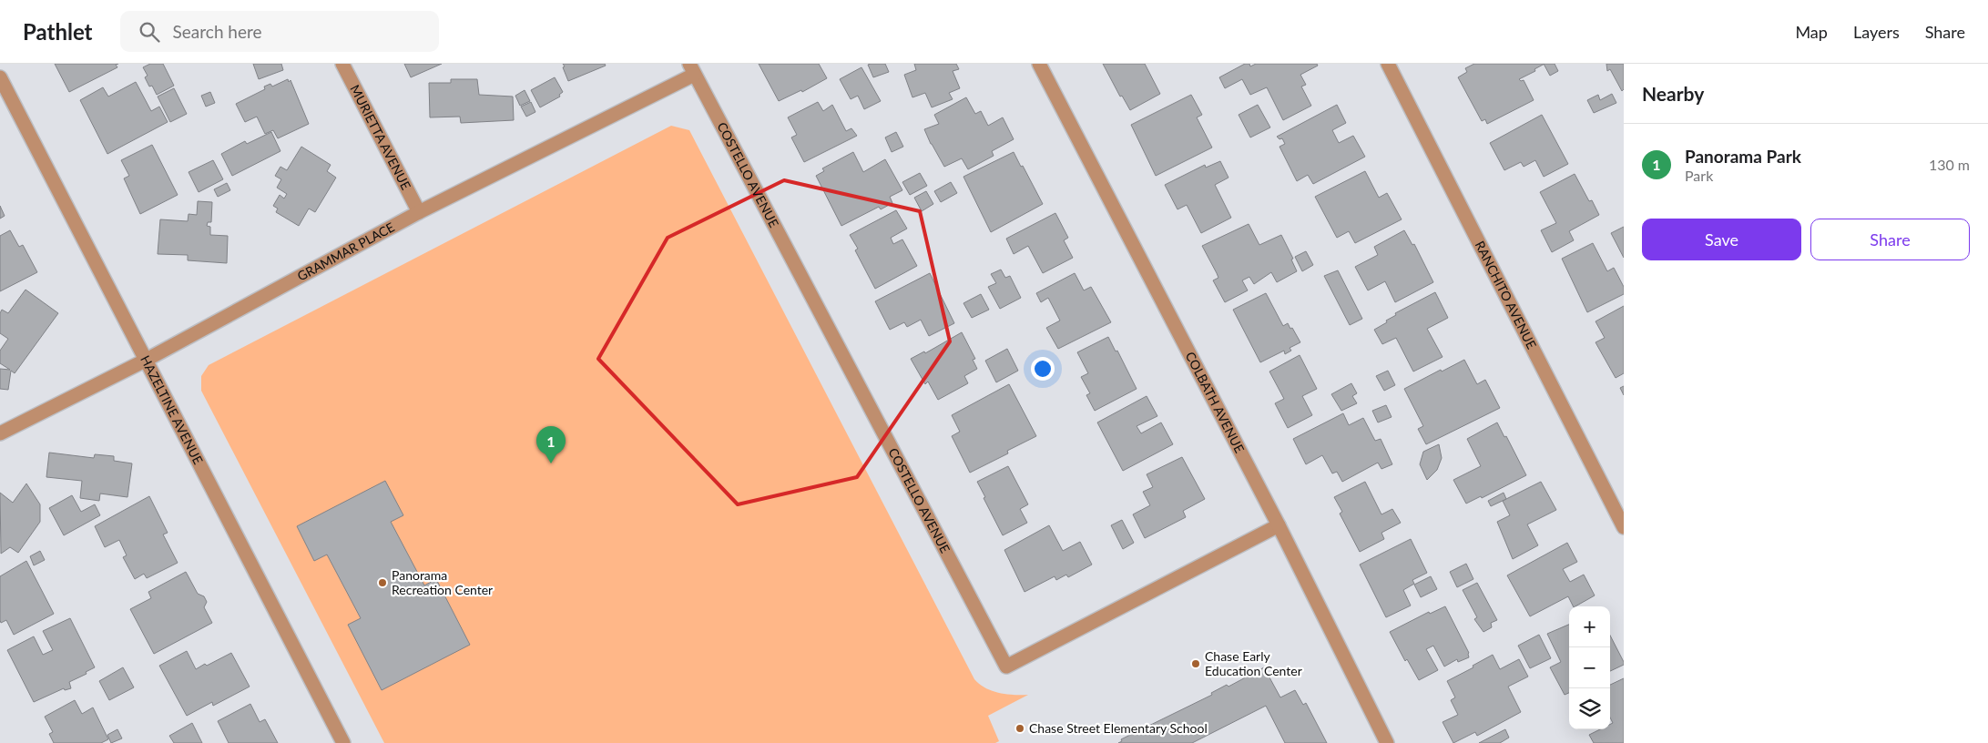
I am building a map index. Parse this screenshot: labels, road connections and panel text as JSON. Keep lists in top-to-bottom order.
{
  "streets": {
    "street": [
      "MURIETTA AVENUE",
      "COSTELLO AVENUE",
      "GRAMMAR PLACE",
      "RANCHITO AVENUE",
      "COLBATH AVENUE",
      "HAZELTINE AVENUE"
    ]
  },
  "crossings": [
    ["MURIETTA AVENUE", "GRAMMAR PLACE"],
    ["COSTELLO AVENUE", "GRAMMAR PLACE"],
    ["COSTELLO AVENUE", "COLBATH AVENUE"],
    ["GRAMMAR PLACE", "HAZELTINE AVENUE"]
  ],
  "places": ["Panorama Recreation Center", "Chase Early Education Center", "Chase Street Elementary School"],
  "page": {
    "header": "Pathlet",
    "search": "Search here",
    "nav": ["Map", "Layers", "Share"],
    "heading": "Nearby",
    "list": [
      {
        "mark": "1",
        "name": "Panorama Park",
        "note": "Park",
        "value": "130 m"
      }
    ],
    "buttons": ["Save", "Share"],
    "pins": "1",
    "map_buttons": ["+", "−"]
  }
}
